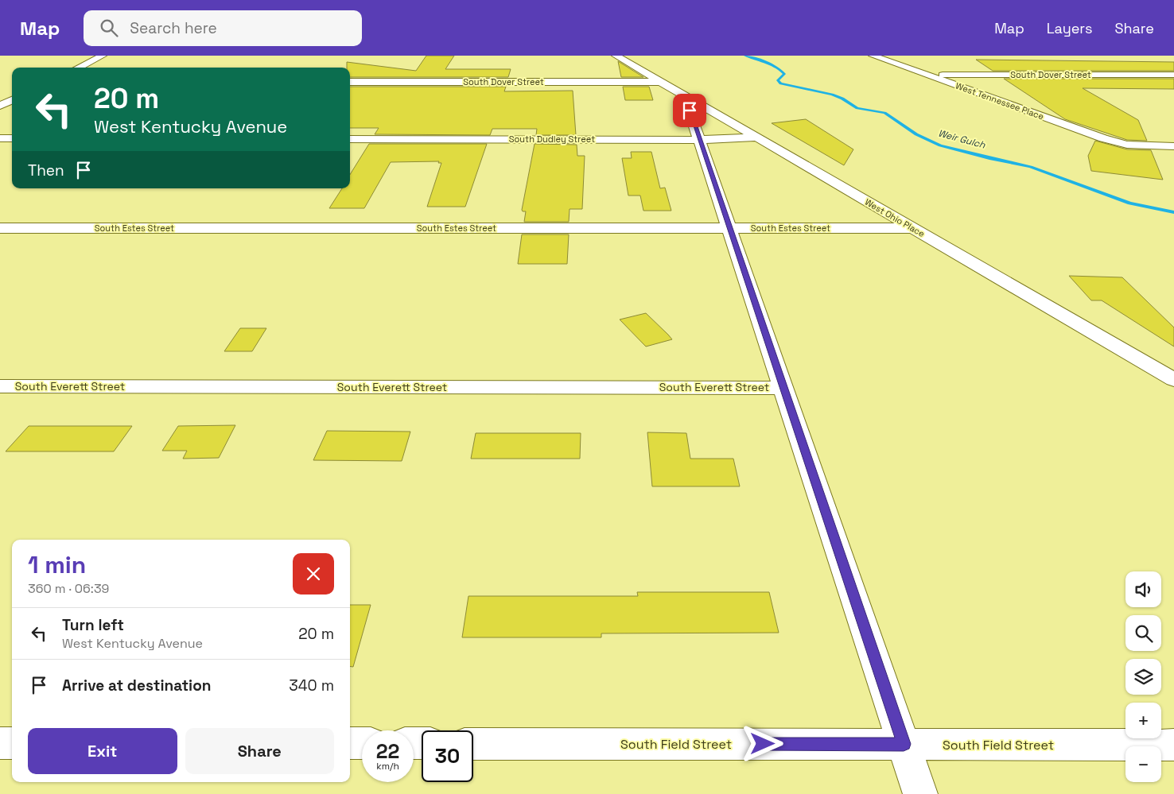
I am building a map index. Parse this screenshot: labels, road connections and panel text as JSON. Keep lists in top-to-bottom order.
{
  "streets": {
    "street": [
      "South Dover Street",
      "West Tennessee Place",
      "South Dudley Street",
      "West Ohio Place",
      "South Estes Street",
      "South Everett Street",
      "South Field Street"
    ]
  },
  "crossings": [
    ["South Dover Street", "West Tennessee Place"],
    ["South Dover Street", "West Ohio Place"],
    ["South Dudley Street", "West Ohio Place"],
    ["West Ohio Place", "South Estes Street"]
  ],
  "water": ["Weir Gulch"],
  "page": {
    "header": "Map",
    "search": "Search here",
    "nav": ["Map", "Layers", "Share"],
    "turn": ["20 m", "West Kentucky Avenue"],
    "then": "Then",
    "heading": ["1 min", "360 m · 06:39"],
    "map_buttons": ["+", "−"],
    "list": [
      {
        "name": "Turn left",
        "note": "West Kentucky Avenue",
        "value": "20 m"
      },
      {
        "name": "Arrive at destination",
        "value": "340 m"
      }
    ],
    "buttons": ["Exit", "Share"],
    "speed": "22 km/h",
    "limit": "30"
  }
}
